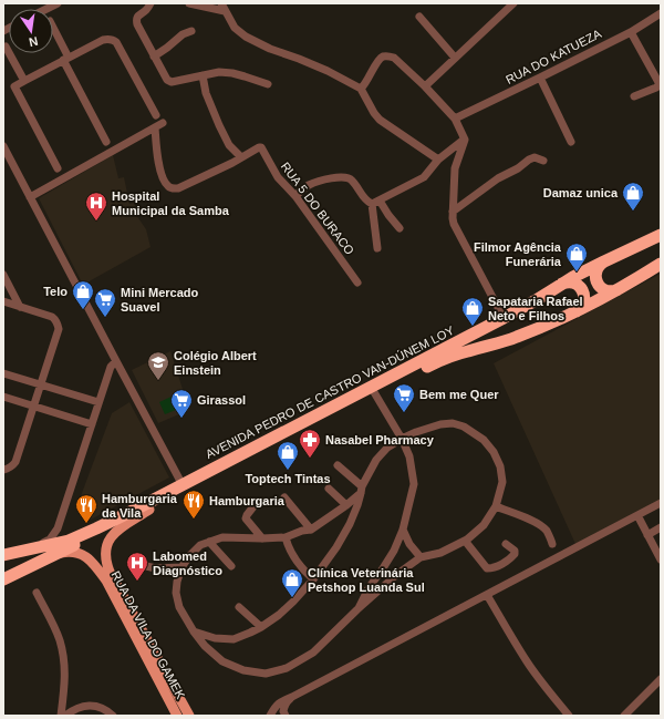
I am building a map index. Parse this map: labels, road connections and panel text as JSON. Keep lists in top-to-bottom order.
{
  "streets": {
    "highway": ["AVENIDA PEDRO DE CASTRO VAN-DÚNEM LOY"],
    "main road": ["RUA DA VILA DO GAMEK"],
    "street": ["RUA DO KATUEZA", "RUA 5 DO BURACO"]
  },
  "crossings": [
    ["AVENIDA PEDRO DE CASTRO VAN-DÚNEM LOY", "RUA DA VILA DO GAMEK"]
  ],
  "places": {
    "shop": [
      "Damaz unica",
      "Filmor Agência Funerária",
      "Telo",
      "Sapataria Rafael Neto e Filhos",
      "Toptech Tintas",
      "Clínica Veterinária Petshop Luanda Sul"
    ],
    "hospital": ["Hospital Municipal da Samba", "Labomed Diagnóstico"],
    "supermarket": ["Mini Mercado Suavel", "Bem me Quer", "Girassol"],
    "school or university": ["Colégio Albert Einstein"],
    "pharmacy": ["Nasabel Pharmacy"],
    "restaurant": ["Hamburgaria", "Hamburgaria da Vila"]
  },
  "north": "bottom"
}
